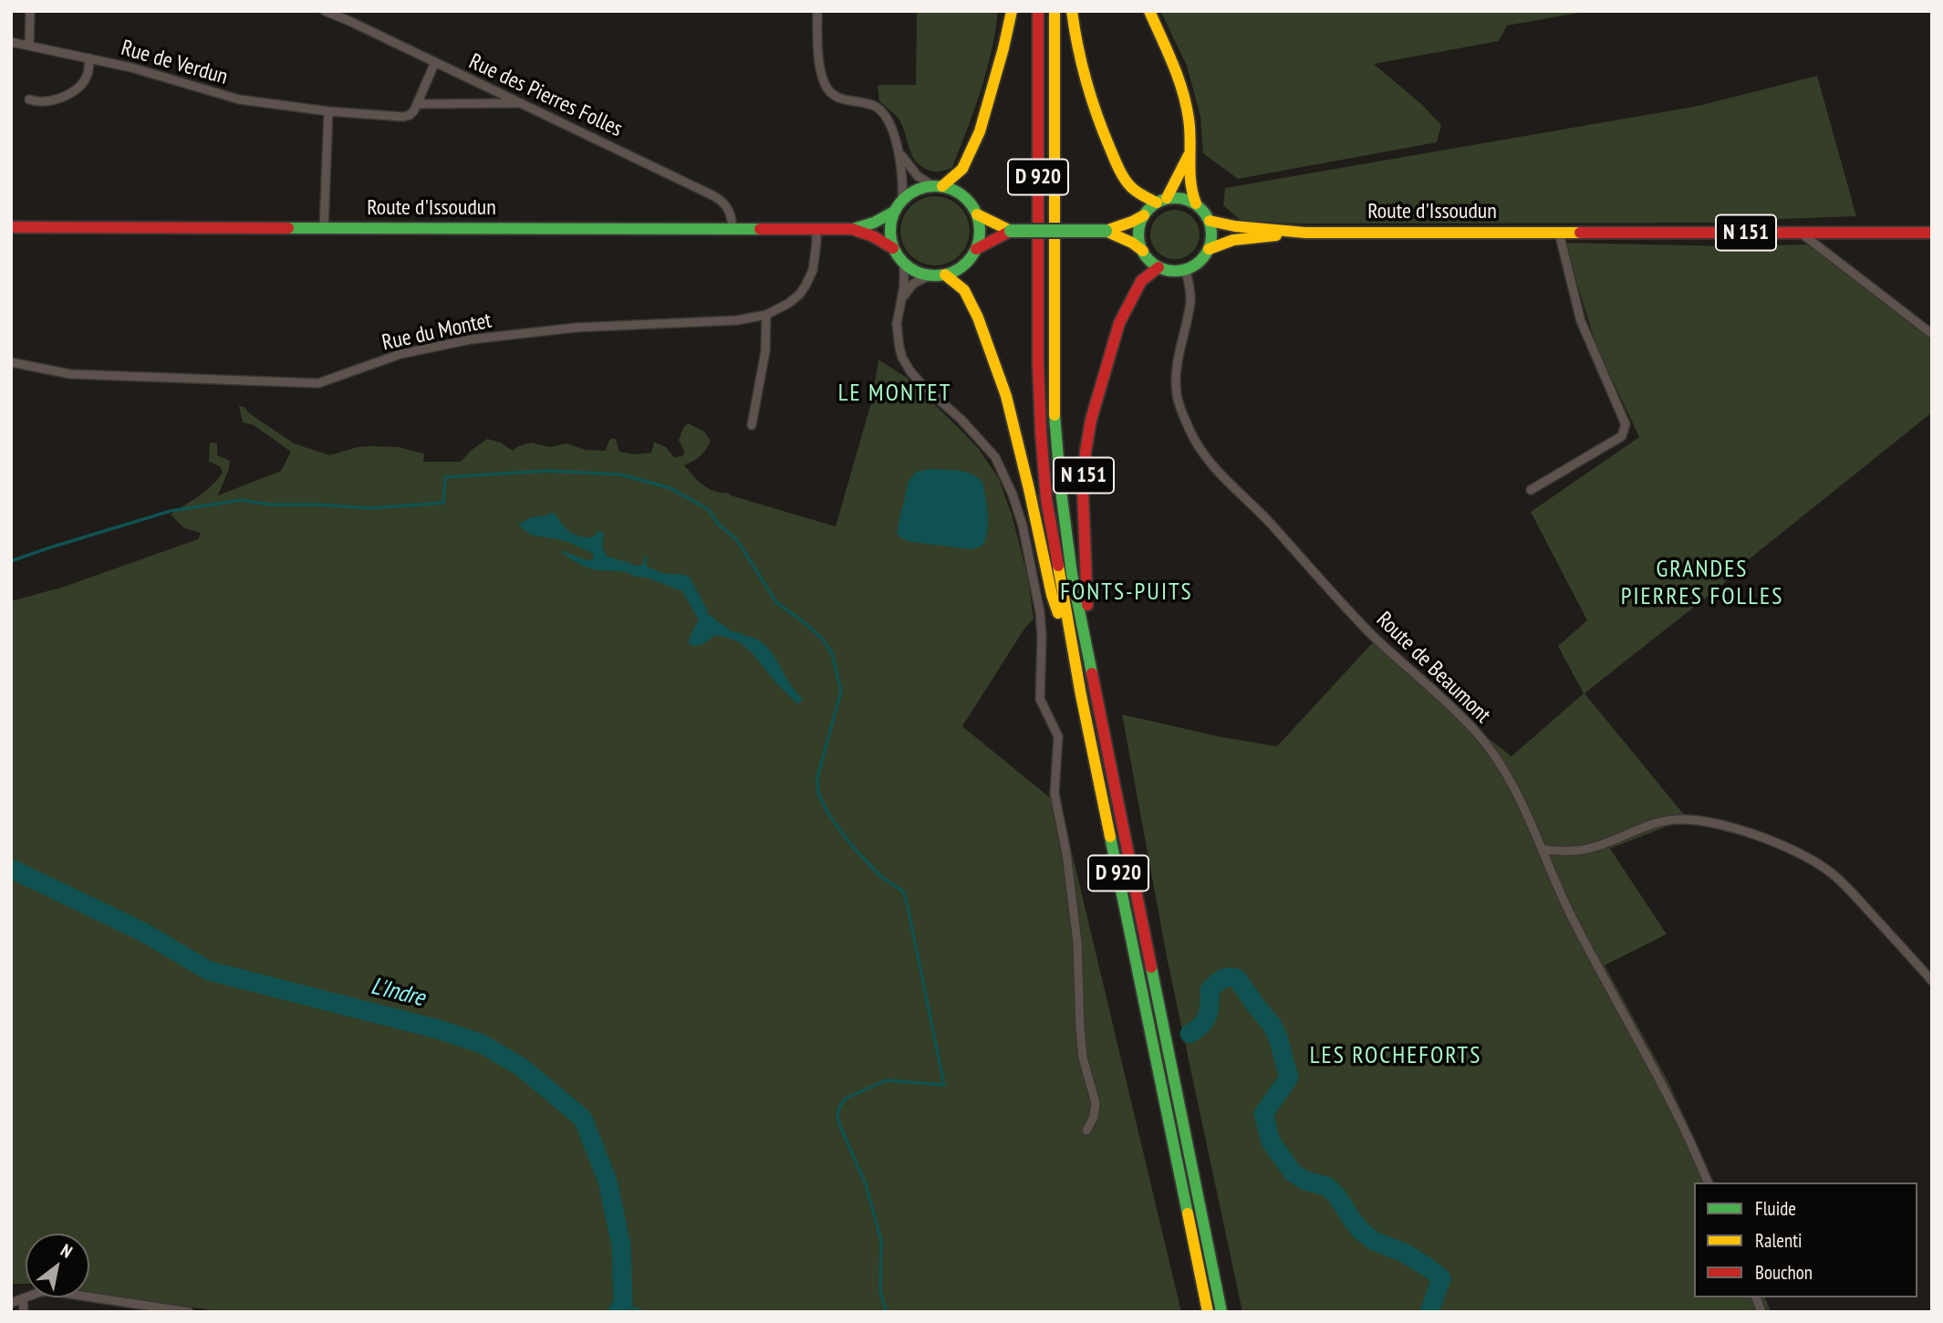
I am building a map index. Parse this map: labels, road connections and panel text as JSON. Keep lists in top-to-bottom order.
{
  "streets": {
    "main road": ["D 920", "Route d'Issoudun", "N 151"],
    "street": [
      "Rue de Verdun",
      "Rue des Pierres Folles",
      "Rue du Montet",
      "Route de Beaumont"
    ]
  },
  "crossings": [
    ["Rue de Verdun", "Rue des Pierres Folles"],
    ["Rue des Pierres Folles", "Route d'Issoudun"],
    ["D 920", "Route d'Issoudun"],
    ["D 920", "N 151"],
    ["Route d'Issoudun", "N 151"],
    ["Route d'Issoudun", "Rue du Montet"],
    ["Route d'Issoudun", "Route de Beaumont"],
    ["N 151", "Route de Beaumont"]
  ],
  "districts": [
    "LE MONTET",
    "GRANDES PIERRES FOLLES",
    "FONTS-PUITS",
    "LES ROCHEFORTS"
  ],
  "water": ["L'Indre"],
  "legend": ["Fluide", "Ralenti", "Bouchon"],
  "north": "top right"
}
